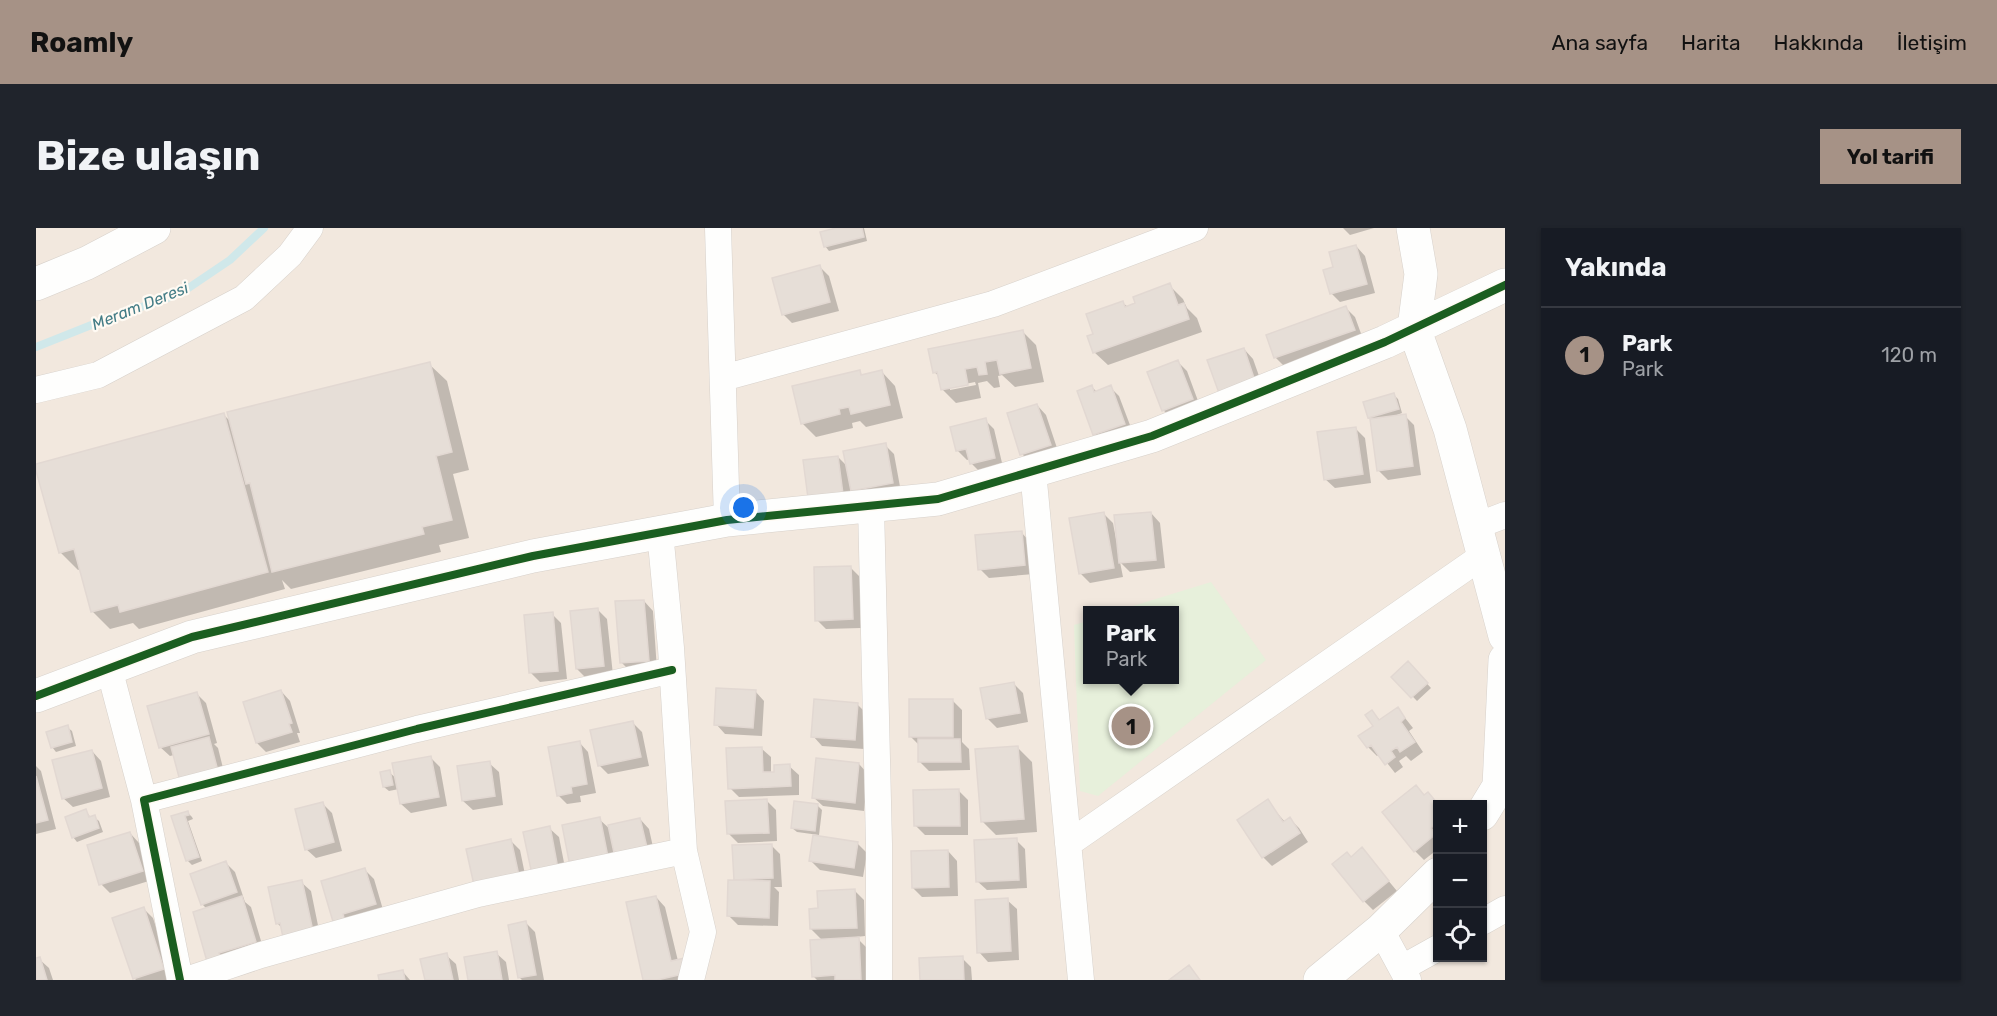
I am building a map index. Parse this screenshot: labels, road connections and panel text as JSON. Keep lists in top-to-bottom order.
{
  "water": ["Meram Deresi"],
  "page": {
    "header": "Roamly",
    "nav": [
      "Ana sayfa",
      "Harita",
      "Hakkında",
      "İletişim"
    ],
    "buttons": "Yol tarifi",
    "title": "Bize ulaşın",
    "heading": "Yakında",
    "list": [
      {
        "mark": "1",
        "name": "Park",
        "note": "Park",
        "value": "120 m"
      }
    ],
    "popup": ["Park", "Park"],
    "pins": "1",
    "map_buttons": ["+", "−"]
  }
}
